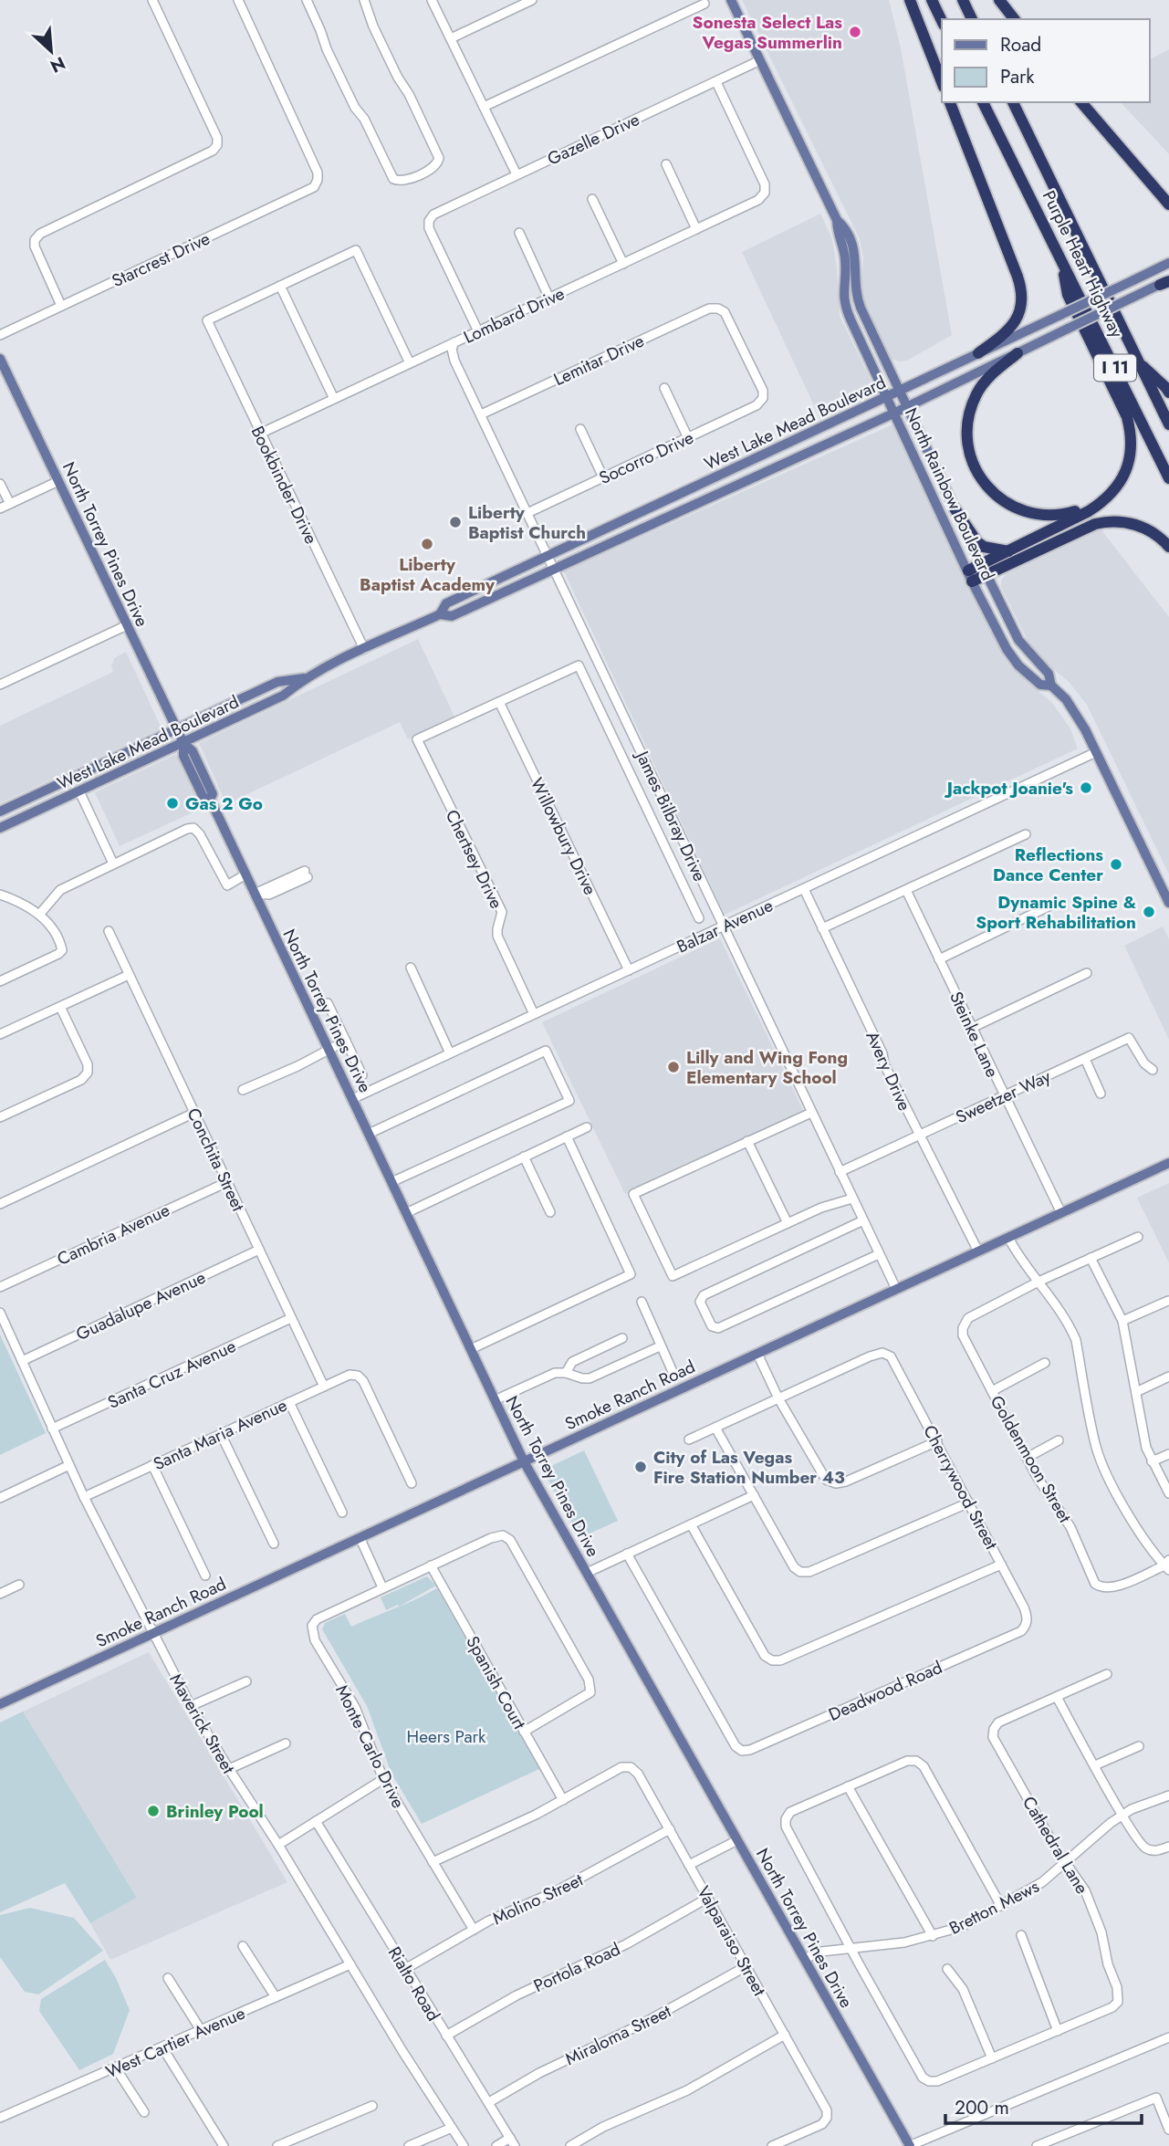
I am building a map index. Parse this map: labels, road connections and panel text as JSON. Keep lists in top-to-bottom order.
{
  "streets": {
    "highway": ["Purple Heart Highway", "I 11"],
    "main road": [
      "West Lake Mead Boulevard",
      "North Rainbow Boulevard",
      "North Torrey Pines Drive",
      "Smoke Ranch Road"
    ],
    "street": [
      "Gazelle Drive",
      "Starcrest Drive",
      "Lombard Drive",
      "Lemitar Drive",
      "Socorro Drive",
      "Bookbinder Drive",
      "James Bilbray Drive",
      "Willowbury Drive",
      "Chertsey Drive",
      "Balzar Avenue",
      "Steinke Lane",
      "Avery Drive",
      "Sweetzer Way",
      "Conchita Street",
      "Cambria Avenue",
      "Guadalupe Avenue",
      "Santa Cruz Avenue",
      "Santa Maria Avenue",
      "Goldenmoon Street",
      "Cherrywood Street",
      "Spanish Court",
      "Deadwood Road",
      "Maverick Street",
      "Monte Carlo Drive",
      "Cathedral Lane",
      "Molino Street",
      "Bretton Mews",
      "Valparaiso Street",
      "Portola Road",
      "Rialto Road",
      "Miraloma Street",
      "West Cartier Avenue"
    ]
  },
  "crossings": [
    ["Gazelle Drive", "Lombard Drive"],
    ["Gazelle Drive", "North Rainbow Boulevard"],
    ["Lombard Drive", "Bookbinder Drive"],
    ["Lombard Drive", "James Bilbray Drive"],
    ["Lemitar Drive", "Socorro Drive"],
    ["Lemitar Drive", "James Bilbray Drive"],
    ["West Lake Mead Boulevard", "Bookbinder Drive"],
    ["West Lake Mead Boulevard", "North Rainbow Boulevard"],
    ["West Lake Mead Boulevard", "North Torrey Pines Drive"],
    ["West Lake Mead Boulevard", "James Bilbray Drive"],
    ["Socorro Drive", "James Bilbray Drive"],
    ["North Rainbow Boulevard", "Balzar Avenue"],
    ["North Torrey Pines Drive", "Balzar Avenue"],
    ["North Torrey Pines Drive", "Smoke Ranch Road"],
    ["North Torrey Pines Drive", "Bretton Mews"],
    ["James Bilbray Drive", "Balzar Avenue"],
    ["James Bilbray Drive", "Sweetzer Way"],
    ["James Bilbray Drive", "Smoke Ranch Road"],
    ["Willowbury Drive", "Chertsey Drive"],
    ["Willowbury Drive", "Balzar Avenue"],
    ["Chertsey Drive", "Balzar Avenue"],
    ["Balzar Avenue", "Avery Drive"],
    ["Steinke Lane", "Sweetzer Way"],
    ["Steinke Lane", "Smoke Ranch Road"],
    ["Avery Drive", "Sweetzer Way"],
    ["Avery Drive", "Smoke Ranch Road"],
    ["Conchita Street", "Cambria Avenue"],
    ["Conchita Street", "Guadalupe Avenue"],
    ["Conchita Street", "Santa Cruz Avenue"],
    ["Conchita Street", "Santa Maria Avenue"],
    ["Guadalupe Avenue", "Maverick Street"],
    ["Santa Cruz Avenue", "Maverick Street"],
    ["Smoke Ranch Road", "Maverick Street"],
    ["Santa Maria Avenue", "Maverick Street"],
    ["Cherrywood Street", "Deadwood Road"],
    ["Spanish Court", "Valparaiso Street"],
    ["Maverick Street", "West Cartier Avenue"],
    ["Monte Carlo Drive", "Molino Street"],
    ["Cathedral Lane", "Bretton Mews"],
    ["Molino Street", "Valparaiso Street"],
    ["Molino Street", "Rialto Road"],
    ["Valparaiso Street", "Portola Road"],
    ["Valparaiso Street", "Miraloma Street"],
    ["Portola Road", "Rialto Road"],
    ["Rialto Road", "Miraloma Street"]
  ],
  "parks": ["Heers Park"],
  "places": [
    "Sonesta Select Las Vegas Summerlin",
    "Liberty Baptist Church",
    "Liberty Baptist Academy",
    "Jackpot Joanie's",
    "Gas 2 Go",
    "Reflections Dance Center",
    "Dynamic Spine & Sport Rehabilitation",
    "Lilly and Wing Fong Elementary School",
    "City of Las Vegas Fire Station Number 43",
    "Brinley Pool"
  ],
  "legend": ["Road", "Park"],
  "scale_bar": "200 m",
  "north": "bottom right"
}
